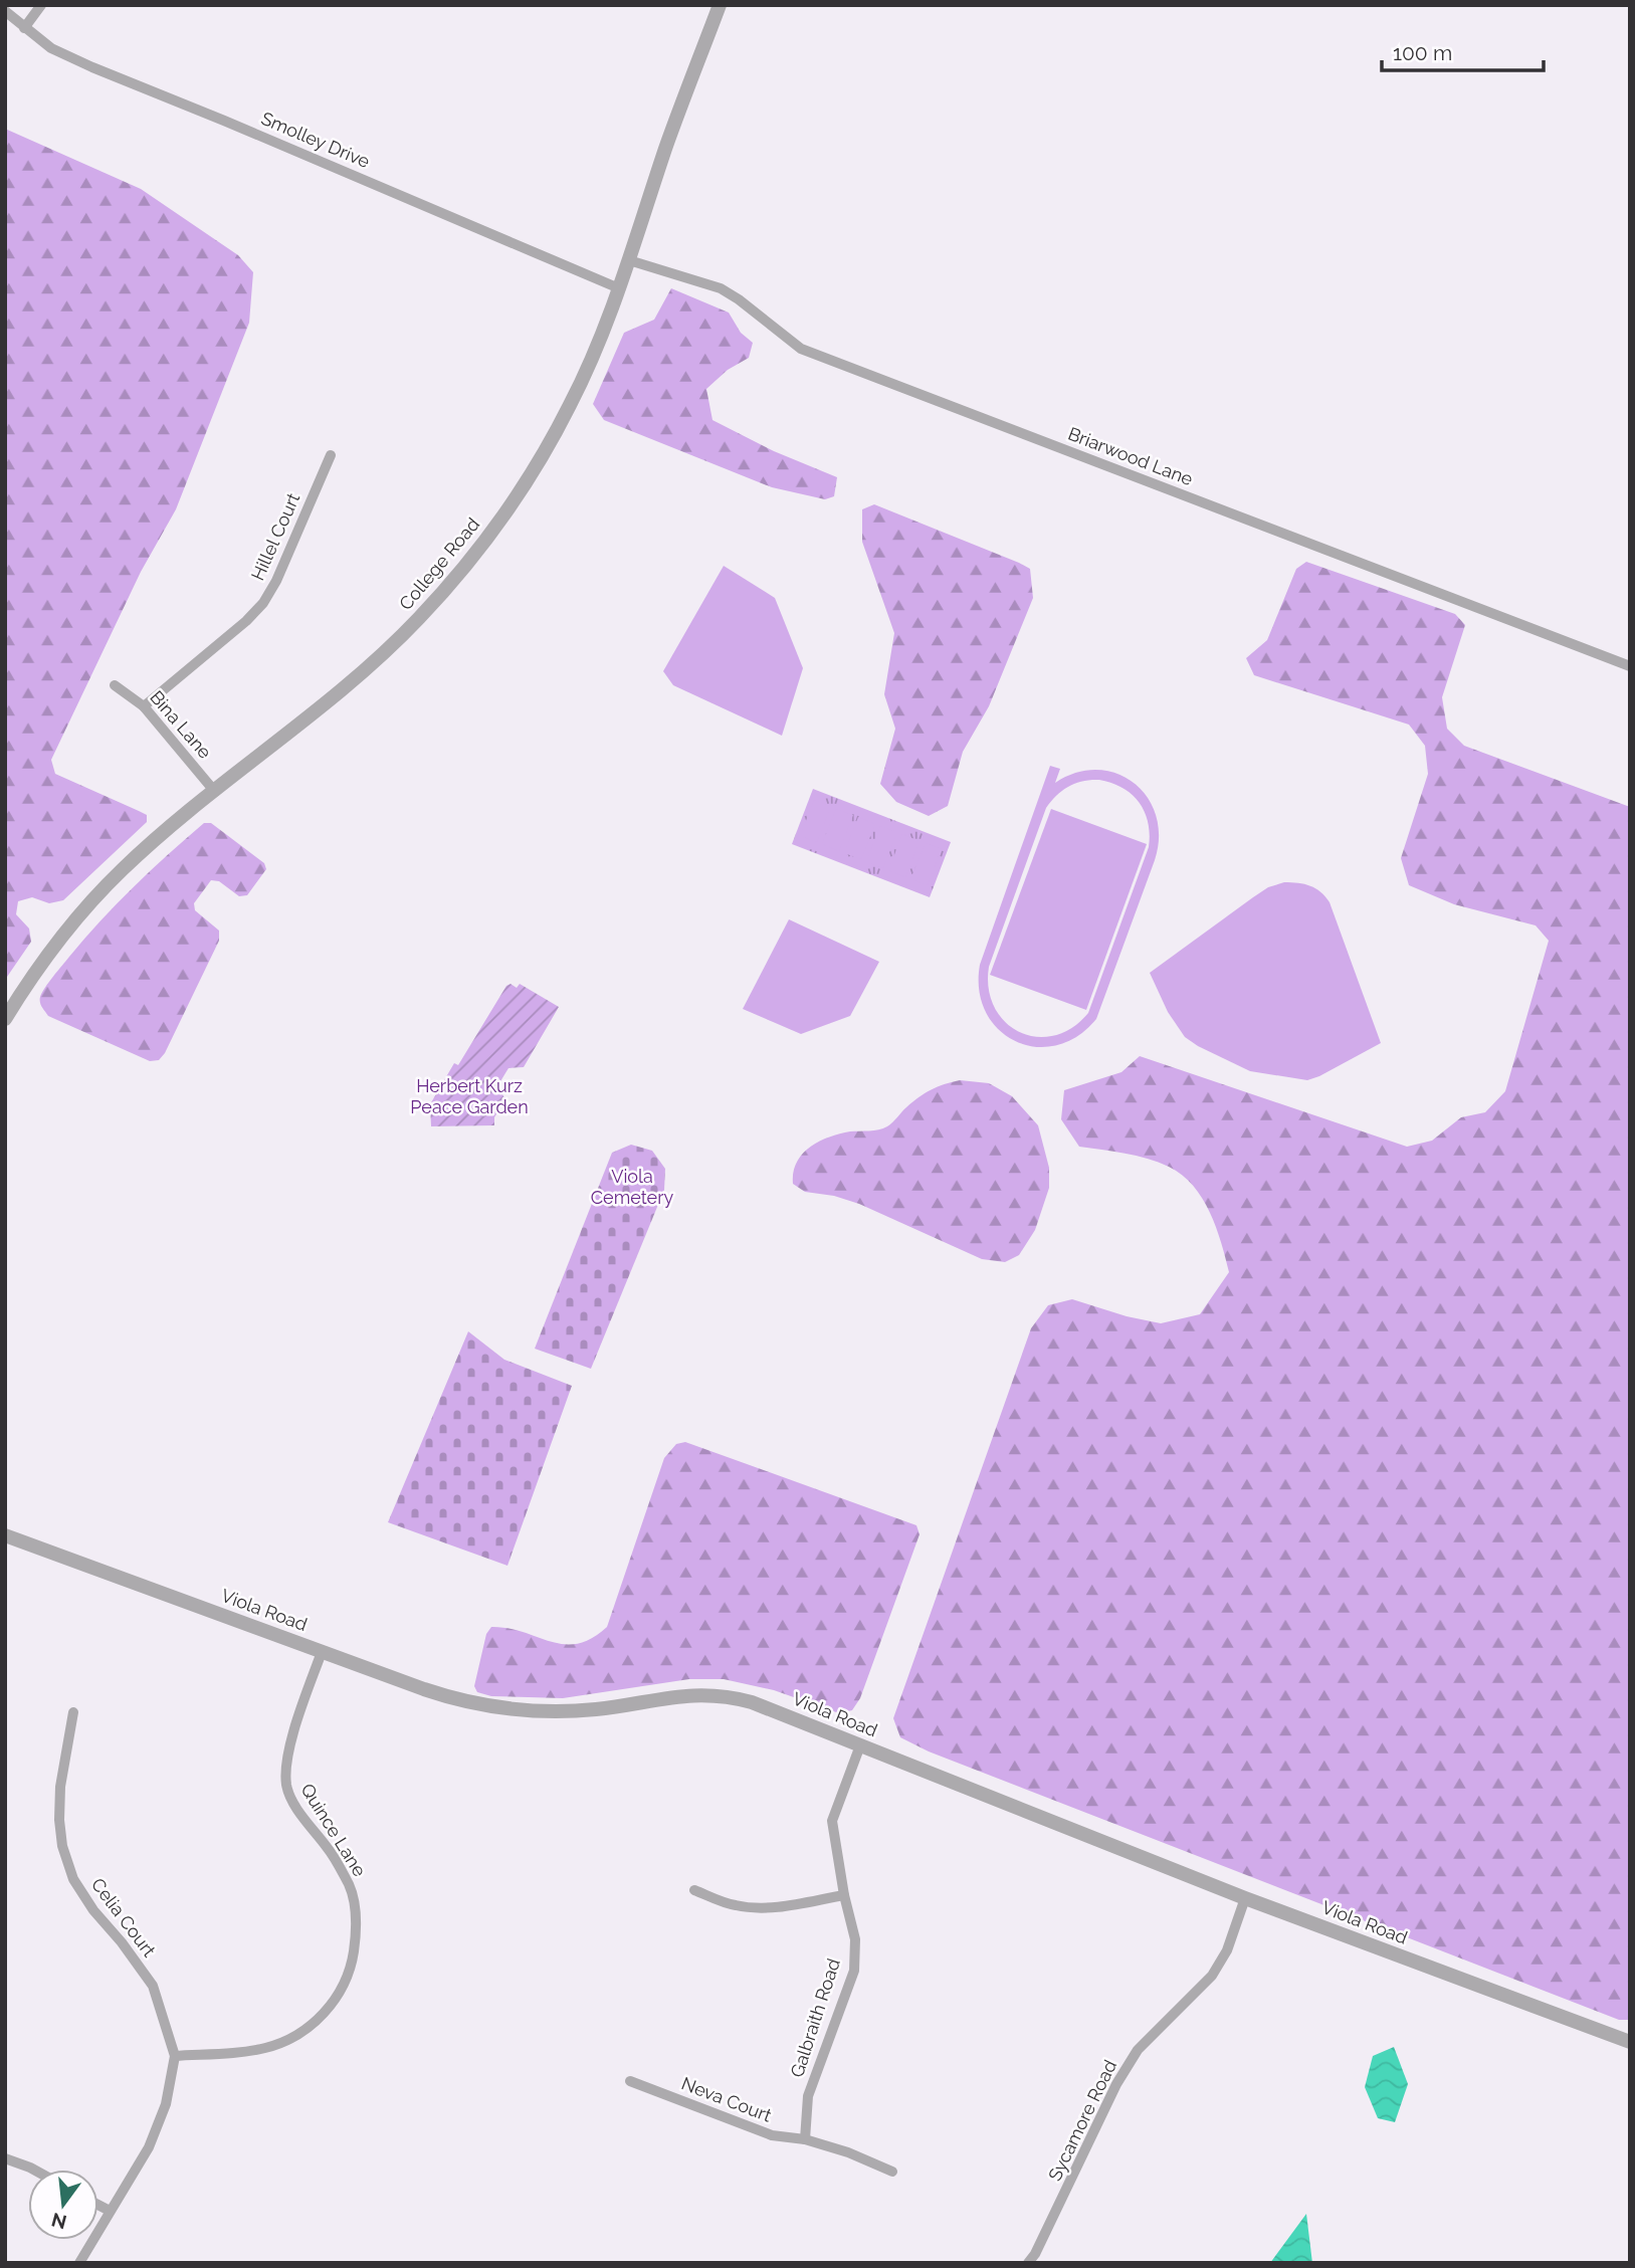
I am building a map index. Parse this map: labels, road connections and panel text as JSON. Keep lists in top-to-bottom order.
{
  "streets": {
    "street": [
      "Smolley Drive",
      "Briarwood Lane",
      "Hillel Court",
      "College Road",
      "Bina Lane",
      "Viola Road",
      "Quince Lane",
      "Celia Court",
      "Galbraith Road",
      "Neva Court",
      "Sycamore Road"
    ]
  },
  "crossings": [
    ["Smolley Drive", "College Road"],
    ["Briarwood Lane", "College Road"],
    ["Hillel Court", "Bina Lane"],
    ["College Road", "Bina Lane"],
    ["Viola Road", "Quince Lane"],
    ["Viola Road", "Galbraith Road"],
    ["Viola Road", "Sycamore Road"],
    ["Quince Lane", "Celia Court"],
    ["Galbraith Road", "Neva Court"]
  ],
  "parks": ["Herbert Kurz Peace Garden", "Viola Cemetery"],
  "scale_bar": "100 m",
  "north": "bottom"
}
